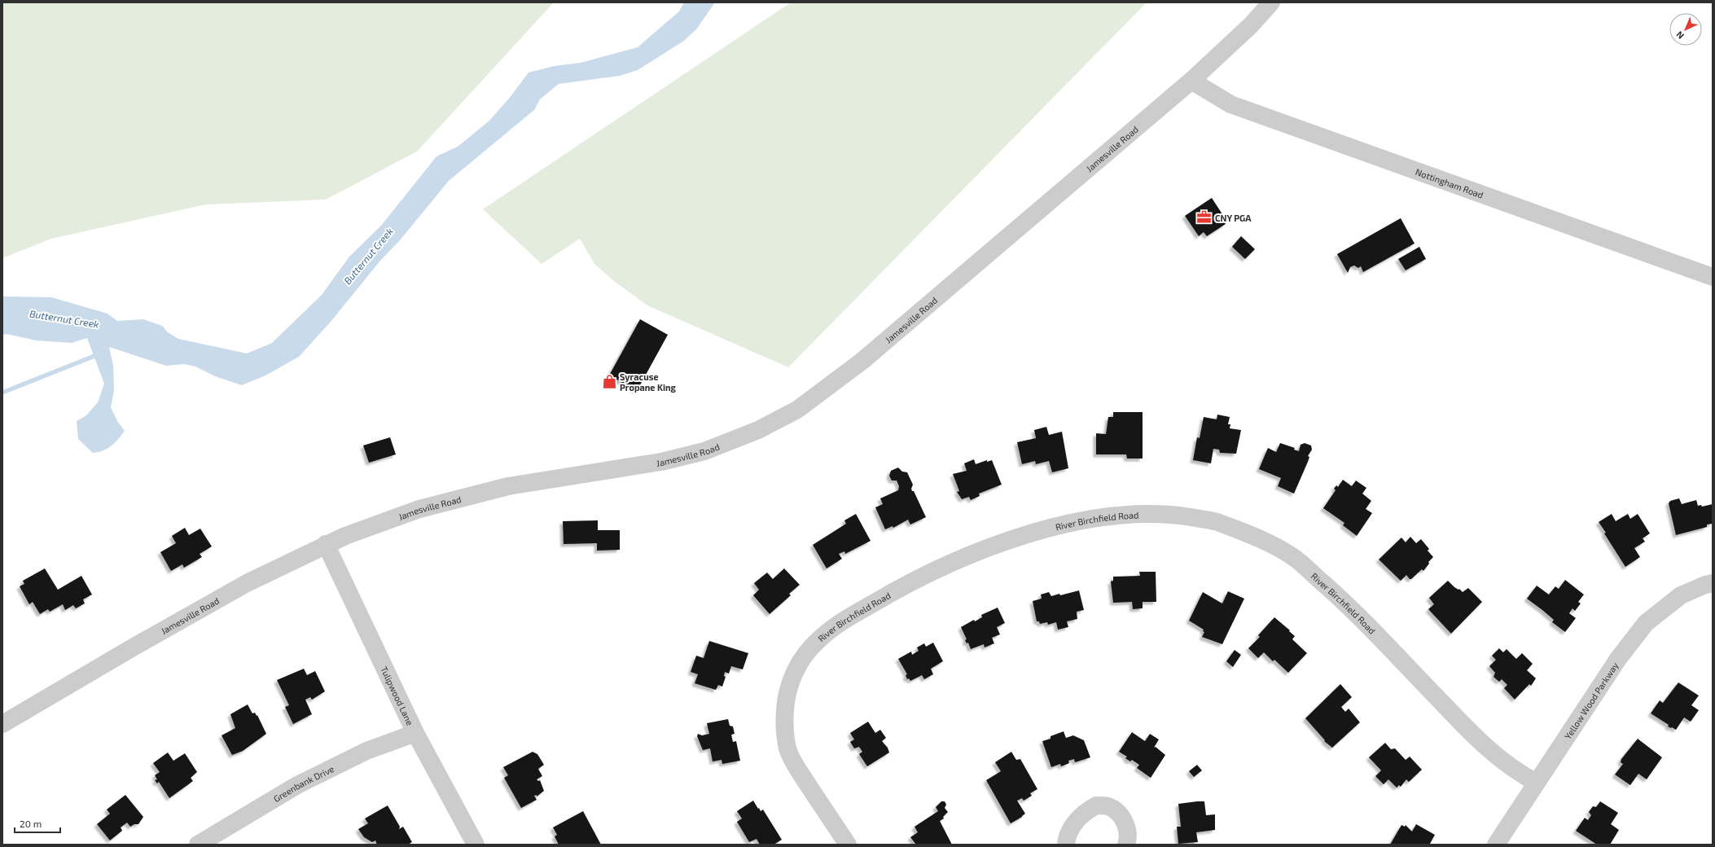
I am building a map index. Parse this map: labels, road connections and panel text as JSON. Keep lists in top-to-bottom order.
{
  "streets": {
    "street": [
      "Jamesville Road",
      "Nottingham Road",
      "River Birchfield Road",
      "Tulipwood Lane",
      "Yellow Wood Parkway",
      "Greenbank Drive"
    ]
  },
  "crossings": [
    ["Jamesville Road", "Nottingham Road"],
    ["Jamesville Road", "Tulipwood Lane"],
    ["River Birchfield Road", "Yellow Wood Parkway"],
    ["Tulipwood Lane", "Greenbank Drive"]
  ],
  "water": ["Butternut Creek"],
  "places": {
    "office": ["CNY PGA"],
    "shop": ["Syracuse Propane King"]
  },
  "scale_bar": "20 m",
  "north": "bottom left"
}
